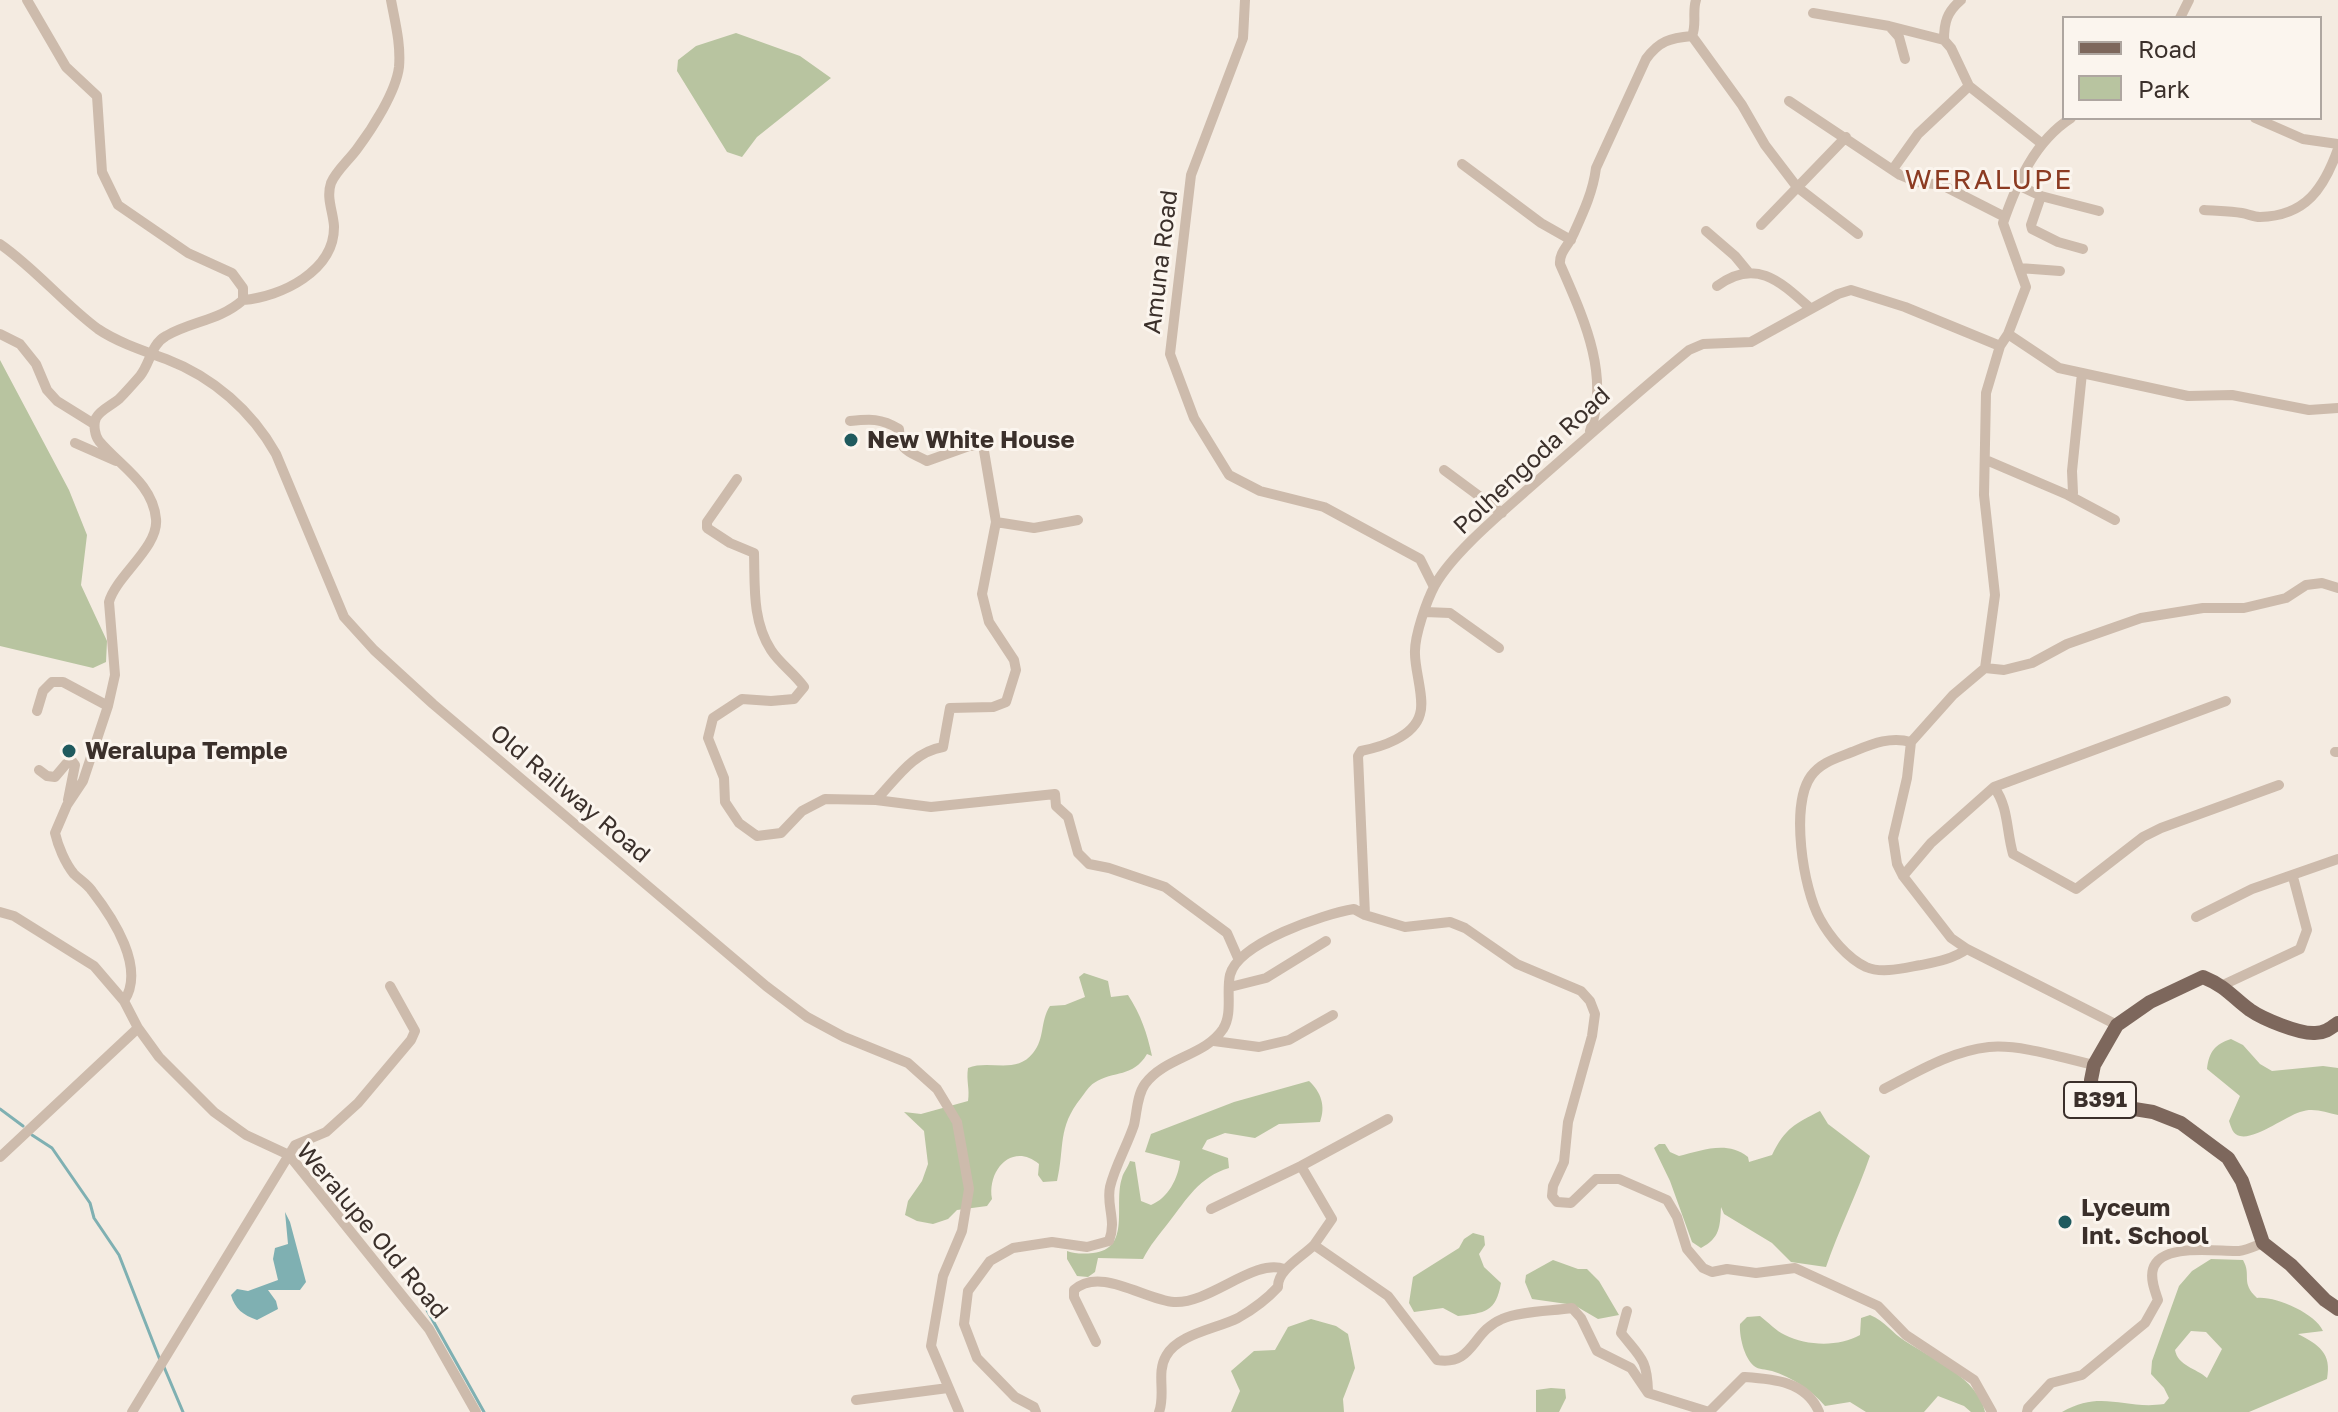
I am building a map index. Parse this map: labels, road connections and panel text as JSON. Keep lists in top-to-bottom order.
{
  "streets": {
    "main road": ["B391"],
    "street": [
      "Amuna Road",
      "Polhengoda Road",
      "Old Railway Road",
      "Weralupe Old Road"
    ]
  },
  "crossings": [
    ["Amuna Road", "Polhengoda Road"]
  ],
  "districts": ["WERALUPE"],
  "places": ["New White House", "Weralupa Temple", "Lyceum Int. School"],
  "legend": ["Road", "Park"]
}
